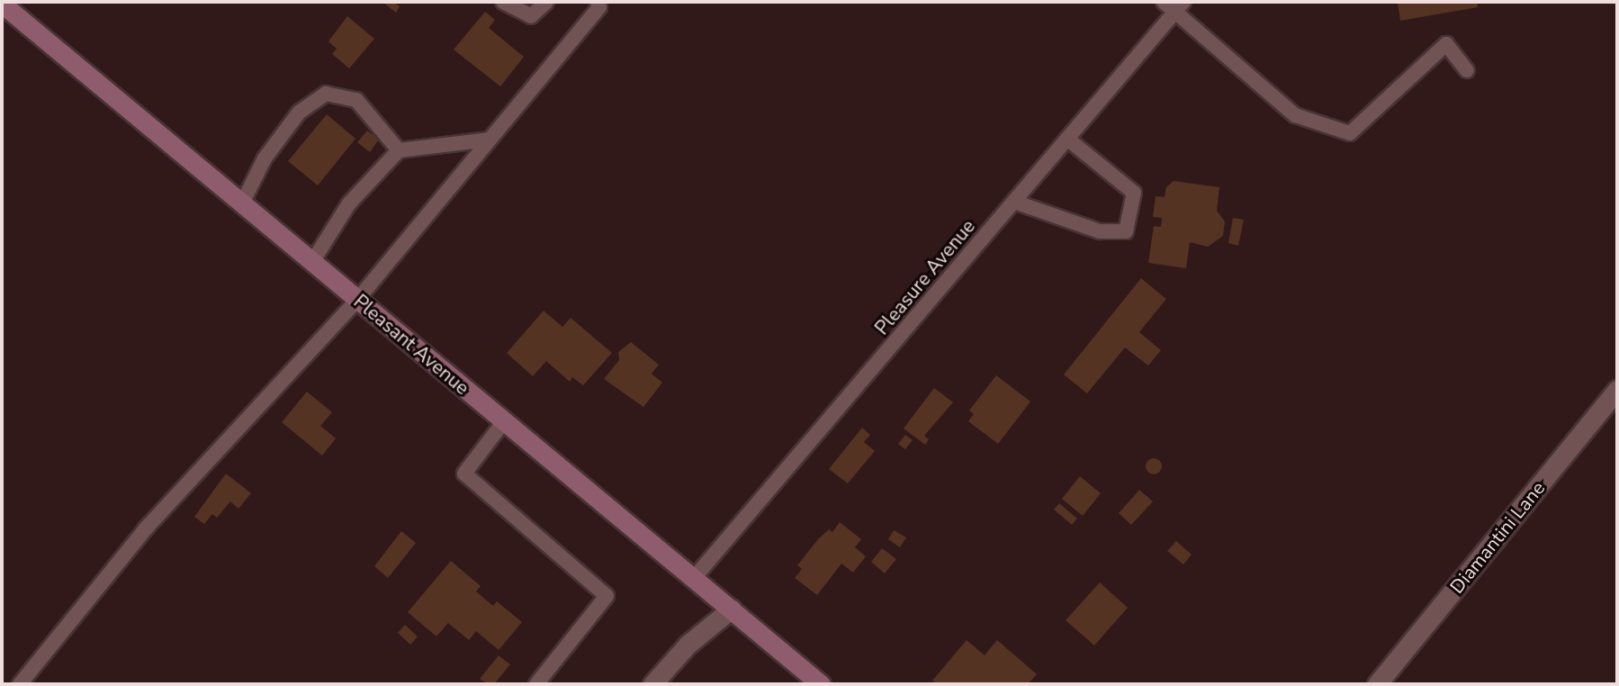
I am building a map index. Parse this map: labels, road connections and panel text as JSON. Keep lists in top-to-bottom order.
{
  "streets": {
    "street": ["Pleasant Avenue", "Diamantini Lane"],
    "lane": ["Pleasure Avenue"]
  },
  "crossings": [
    ["Pleasure Avenue", "Pleasant Avenue"]
  ]
}
